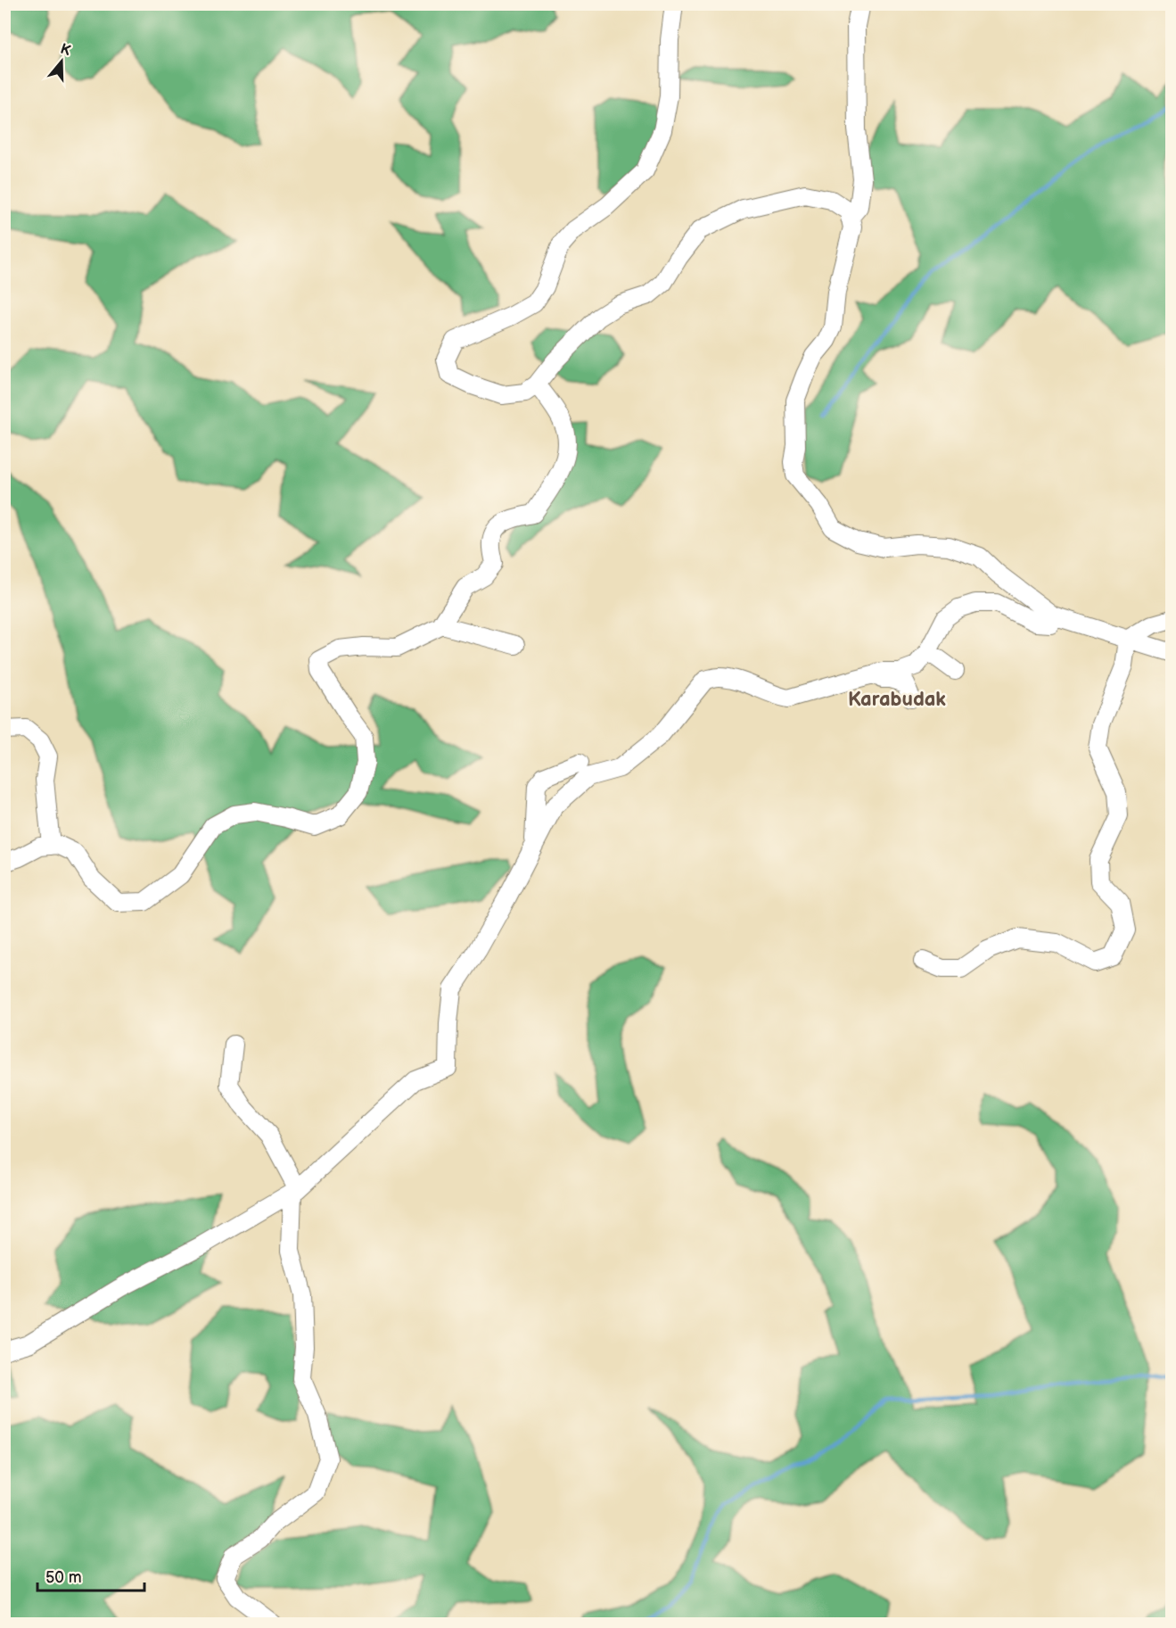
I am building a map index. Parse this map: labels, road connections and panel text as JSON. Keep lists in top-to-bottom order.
{
  "districts": ["Karabudak"],
  "scale_bar": "50 m",
  "north": "top"
}
